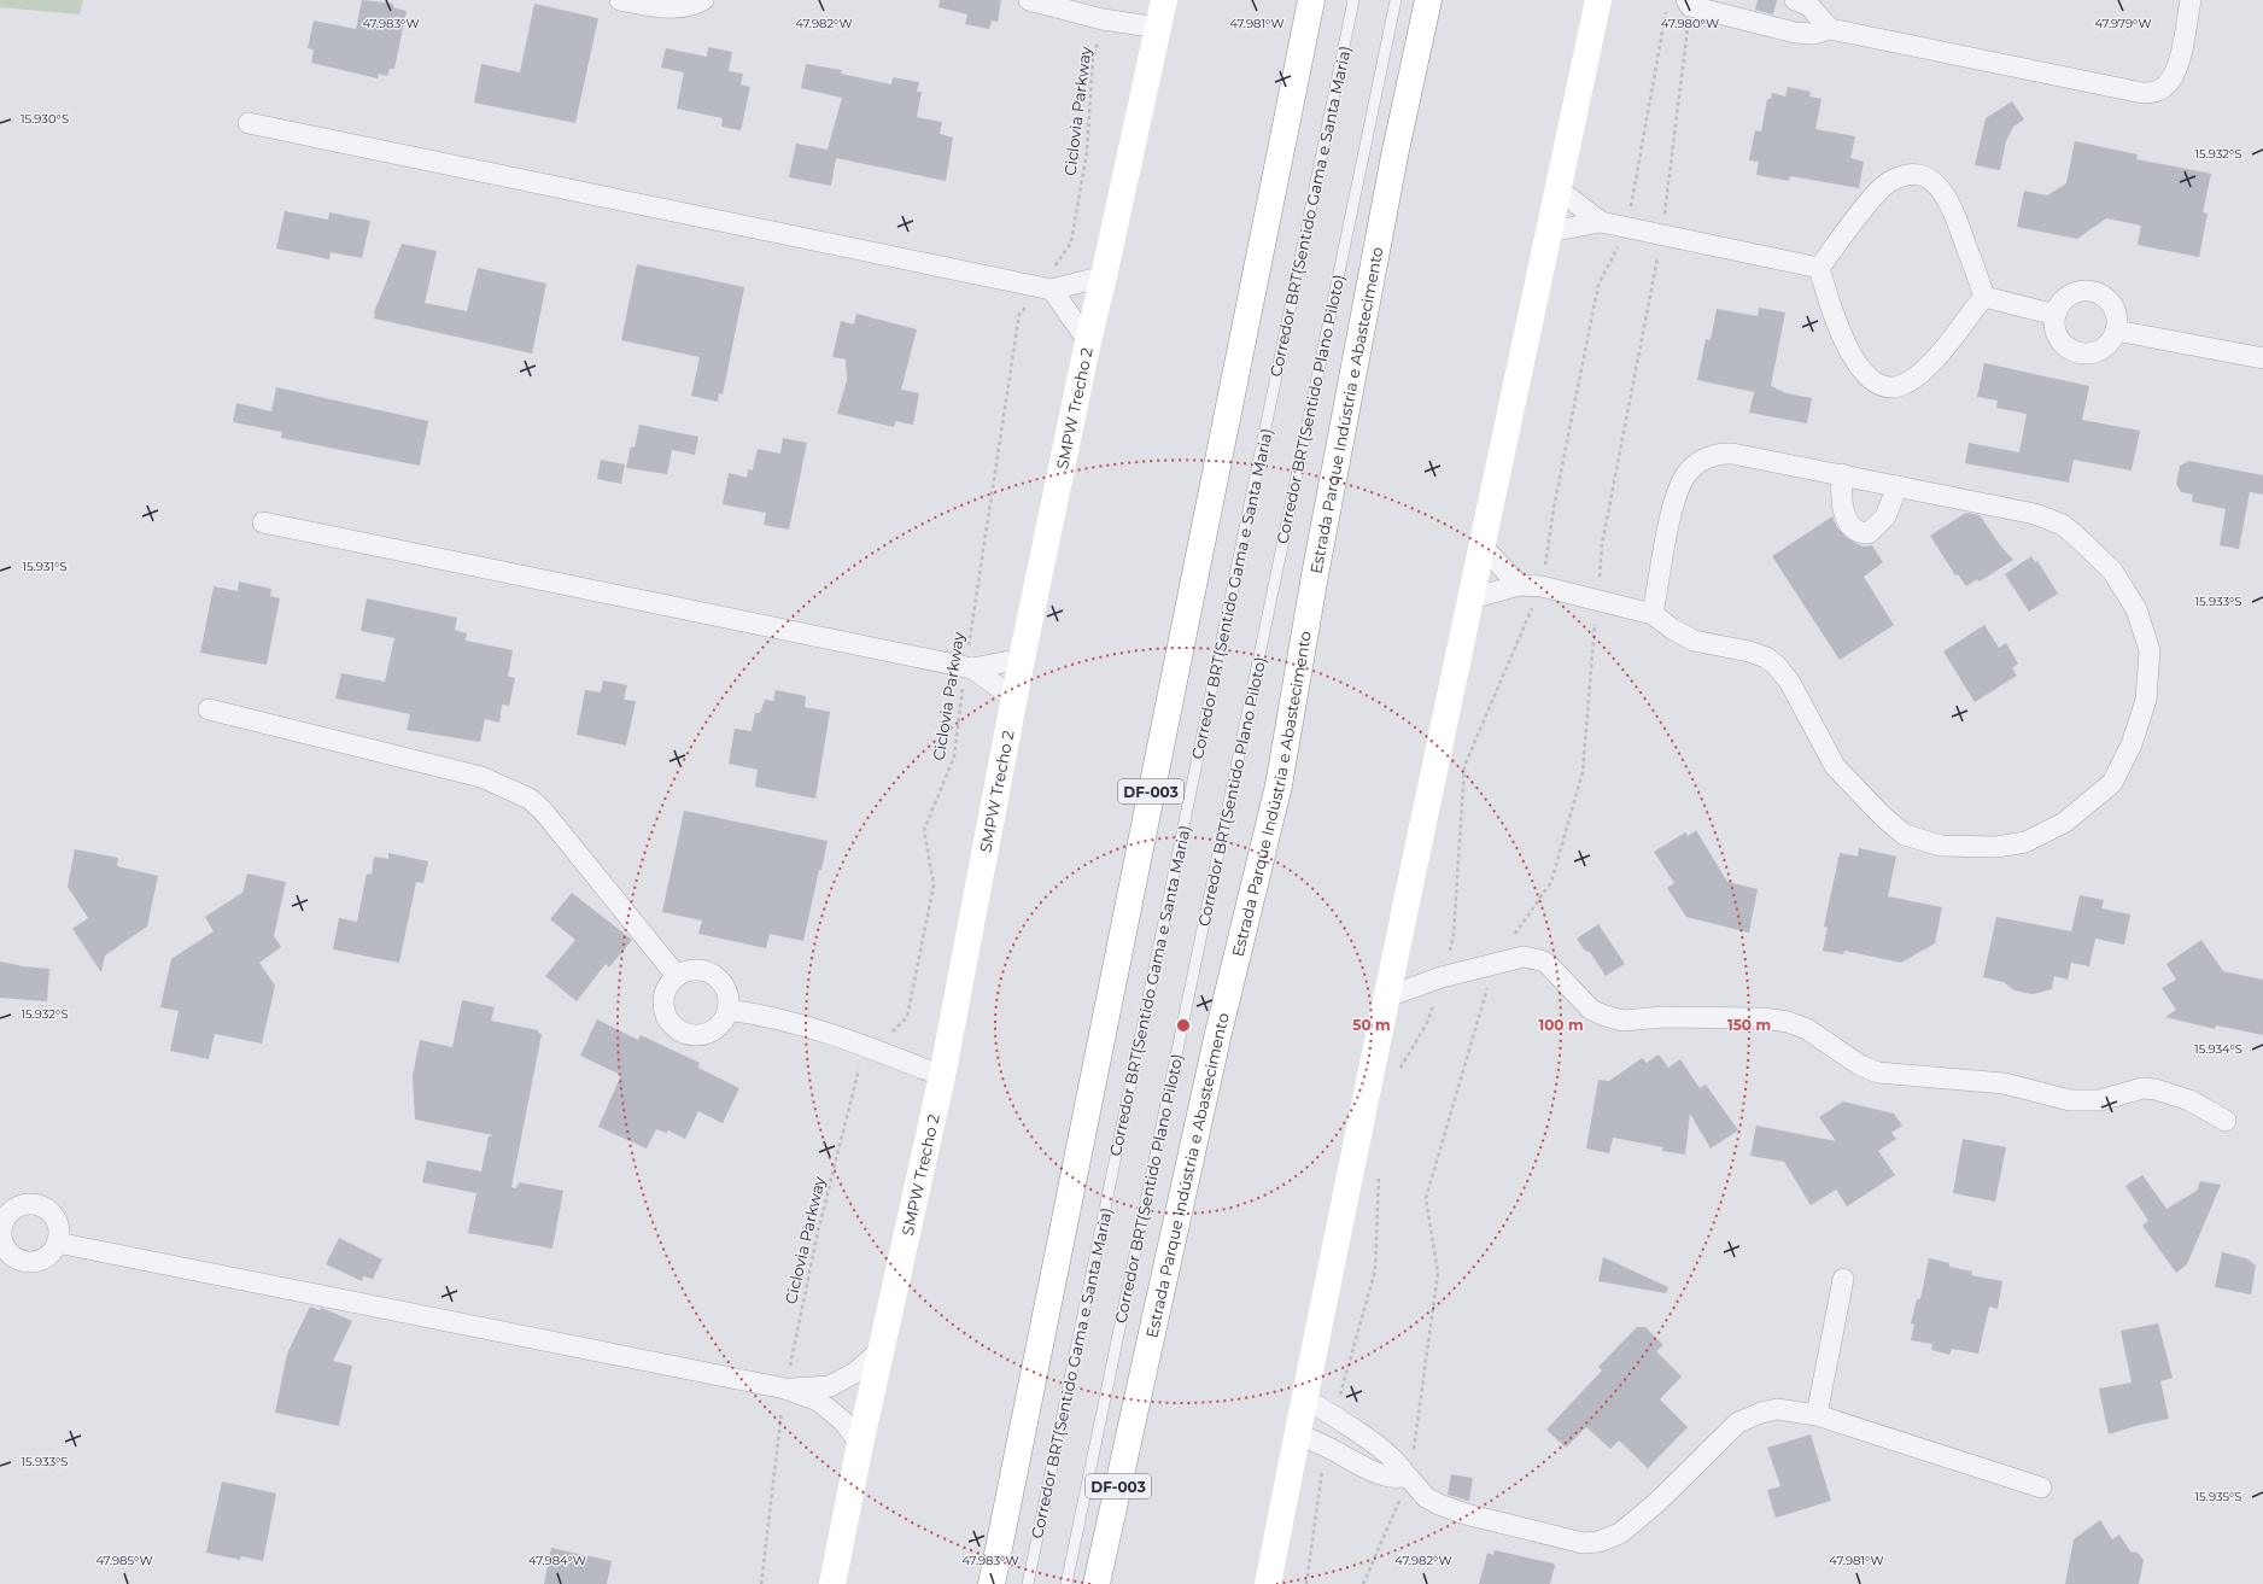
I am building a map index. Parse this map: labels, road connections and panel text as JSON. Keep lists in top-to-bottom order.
{
  "streets": {
    "main road": ["SMPW Trecho 2", "Estrada Parque Indústria e Abastecimento", "DF-003"],
    "lane": ["Corredor BRT(Sentido Gama e Santa Maria)", "Corredor BRT(Sentido Plano Piloto)"],
    "path": ["Ciclovia Parkway"]
  },
  "coordinates": [
    "47.983°W",
    "47.982°W",
    "47.981°W",
    "47.980°W",
    "47.979°W",
    "15.930°S",
    "15.932°S",
    "15.931°S",
    "15.933°S",
    "15.934°S",
    "15.935°S",
    "47.985°W",
    "47.984°W"
  ],
  "rings": ["50 m", "100 m", "150 m"]
}
